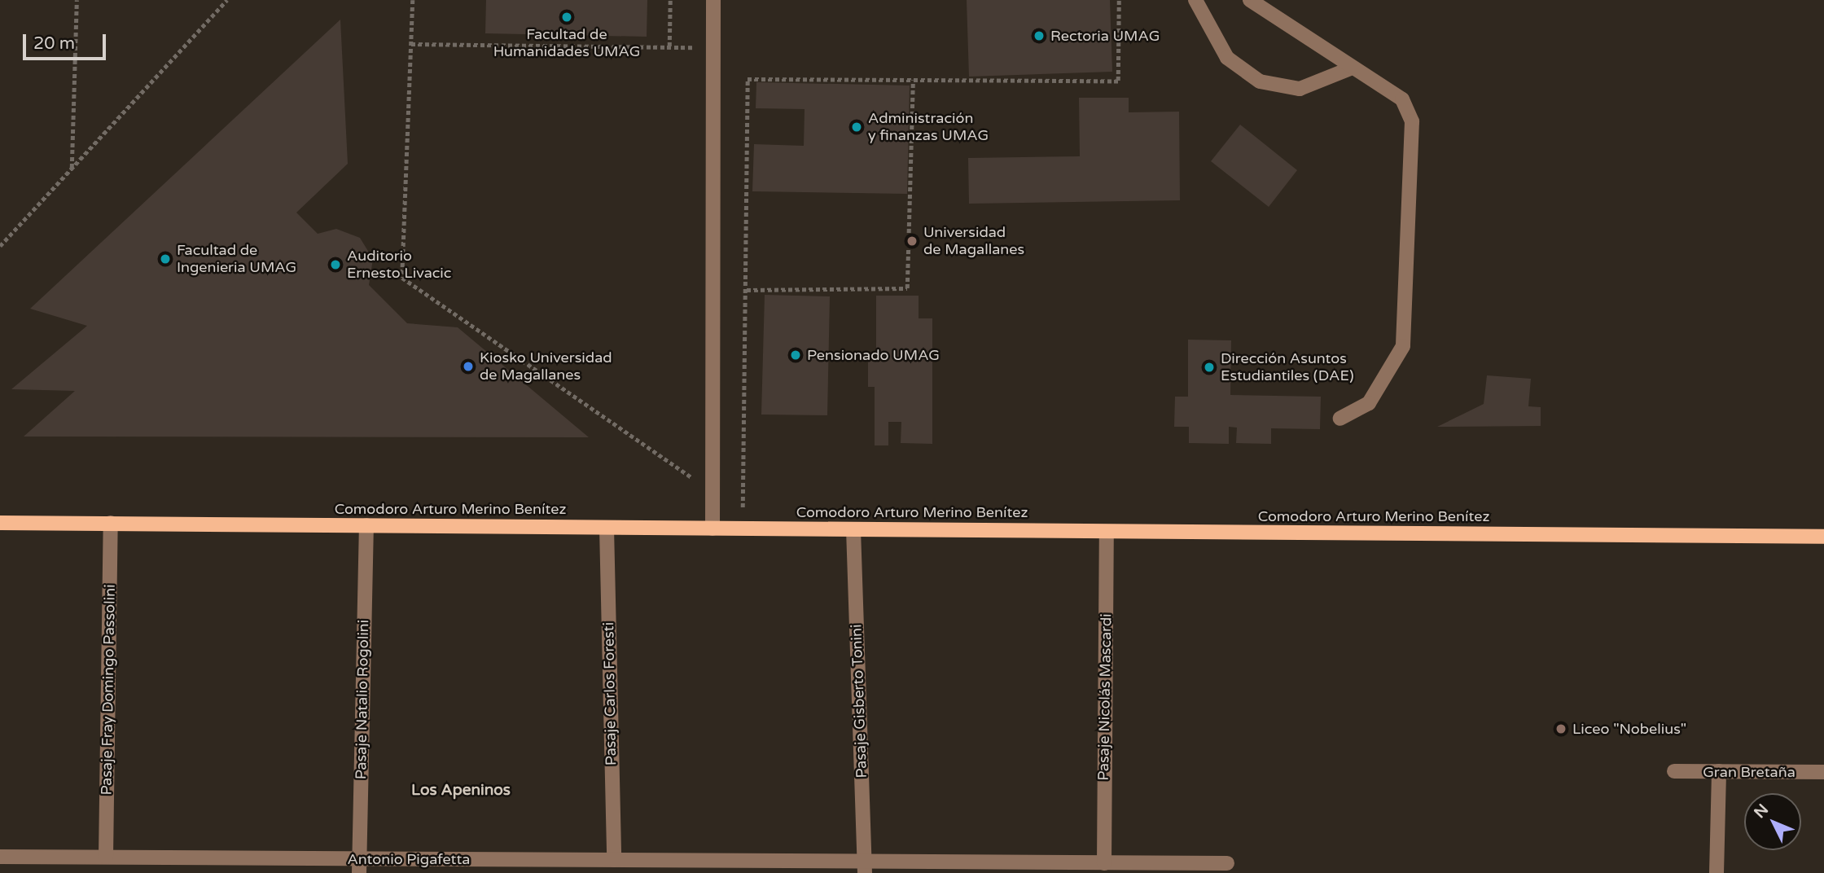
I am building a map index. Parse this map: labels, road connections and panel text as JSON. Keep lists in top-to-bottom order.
{
  "streets": {
    "main road": ["Comodoro Arturo Merino Benítez"],
    "street": [
      "Pasaje Fray Domingo Passolini",
      "Pasaje Carlos Foresti",
      "Pasaje Nicolás Mascardi",
      "Pasaje Natalio Rogolini",
      "Pasaje Gisberto Tonini",
      "Gran Bretaña",
      "Antonio Pigafetta"
    ]
  },
  "crossings": [
    ["Comodoro Arturo Merino Benítez", "Pasaje Fray Domingo Passolini"],
    ["Comodoro Arturo Merino Benítez", "Pasaje Carlos Foresti"],
    ["Comodoro Arturo Merino Benítez", "Pasaje Nicolás Mascardi"],
    ["Comodoro Arturo Merino Benítez", "Pasaje Natalio Rogolini"],
    ["Comodoro Arturo Merino Benítez", "Pasaje Gisberto Tonini"],
    ["Pasaje Fray Domingo Passolini", "Antonio Pigafetta"],
    ["Pasaje Carlos Foresti", "Antonio Pigafetta"],
    ["Pasaje Nicolás Mascardi", "Antonio Pigafetta"],
    ["Pasaje Natalio Rogolini", "Antonio Pigafetta"],
    ["Pasaje Gisberto Tonini", "Antonio Pigafetta"]
  ],
  "districts": ["Los Apeninos"],
  "places": [
    "Facultad de Humanidades UMAG",
    "Rectoria UMAG",
    "Administración y finanzas UMAG",
    "Universidad de Magallanes",
    "Facultad de Ingenieria UMAG",
    "Auditorio Ernesto Livacic",
    "Pensionado UMAG",
    "Kiosko Universidad de Magallanes",
    "Dirección Asuntos Estudiantiles (DAE)",
    "Liceo \"Nobelius\""
  ],
  "scale_bar": "20 m",
  "north": "top left"
}
